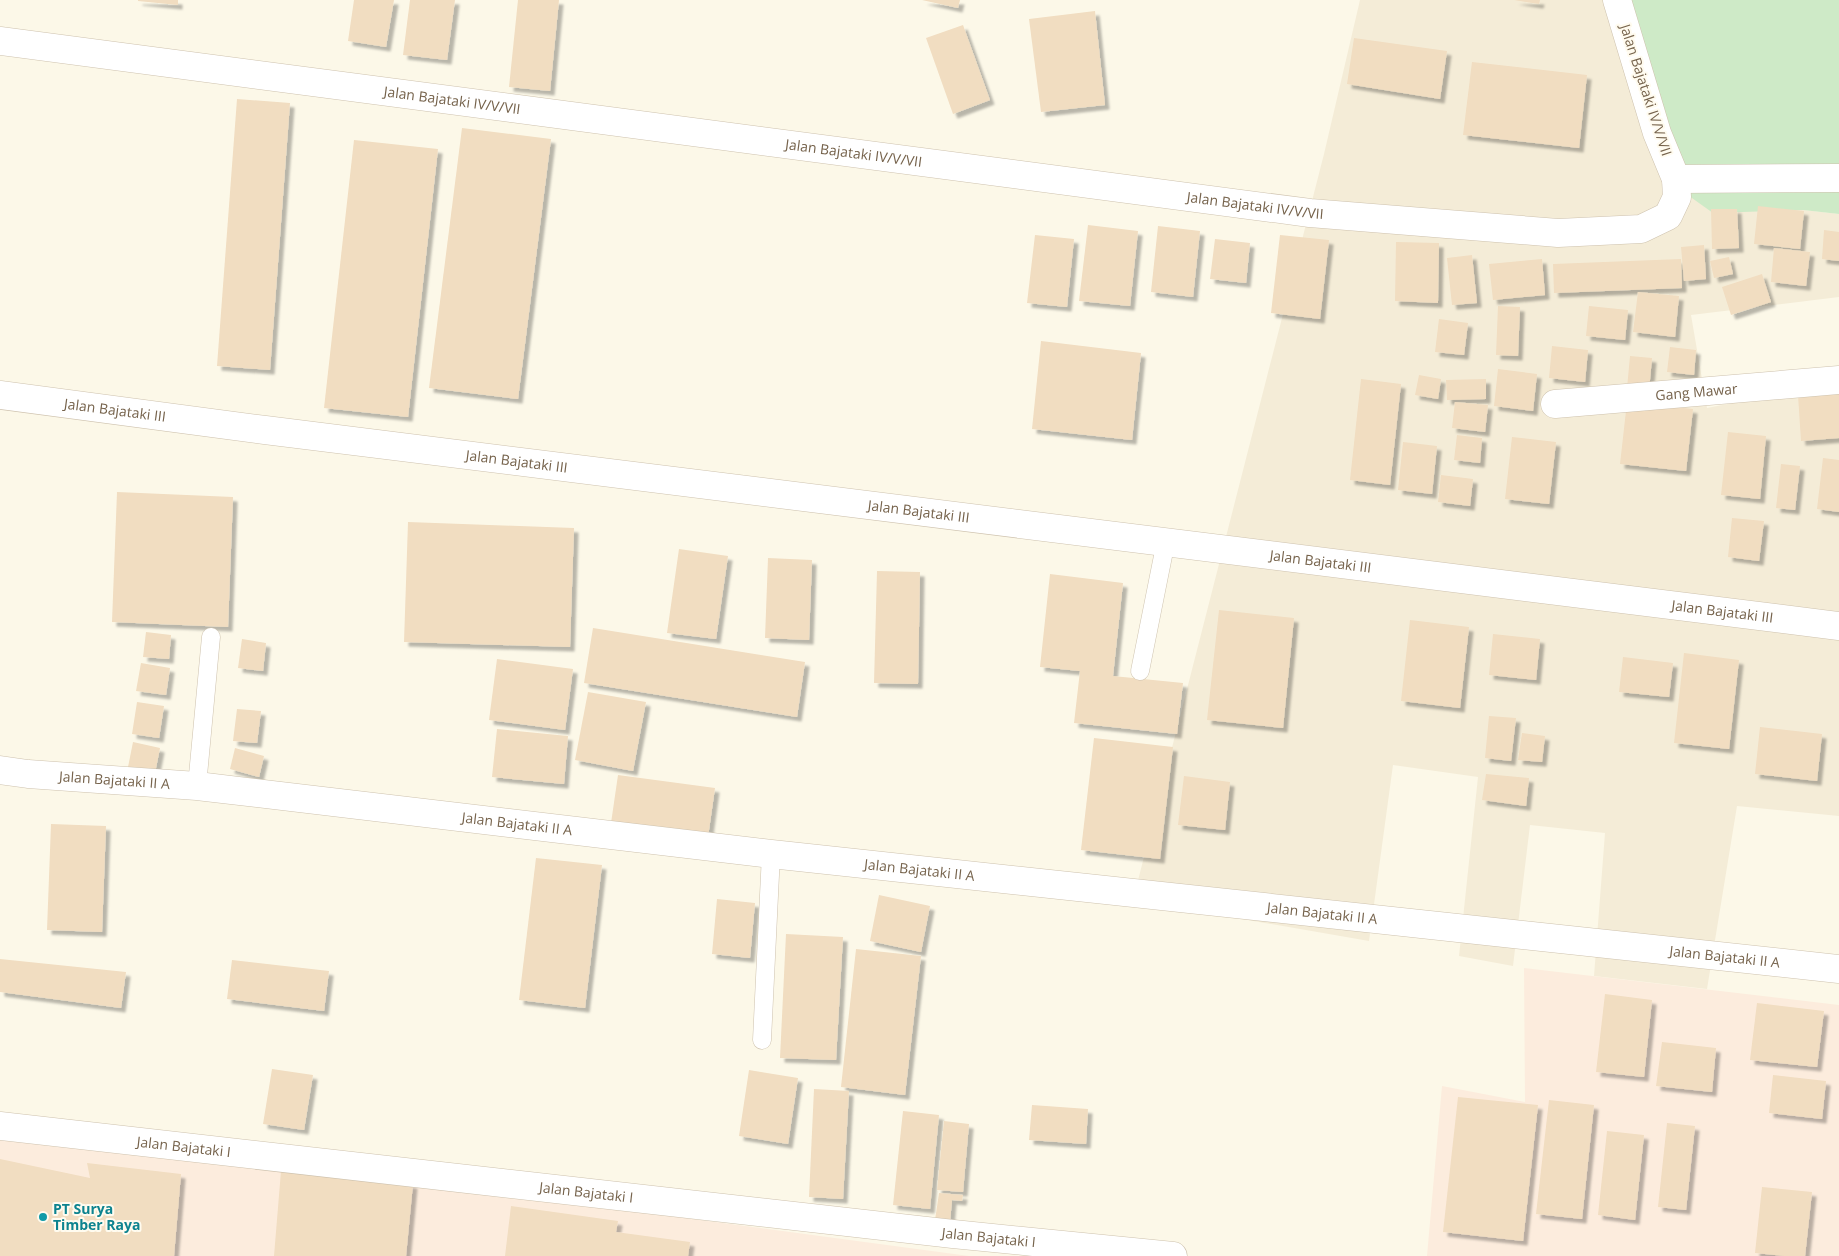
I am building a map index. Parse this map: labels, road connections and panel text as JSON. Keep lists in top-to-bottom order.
{
  "streets": {
    "street": [
      "Jalan Bajataki IV/V/VII",
      "Gang Mawar",
      "Jalan Bajataki III",
      "Jalan Bajataki II A",
      "Jalan Bajataki I"
    ]
  },
  "places": ["PT Surya Timber Raya"]
}
